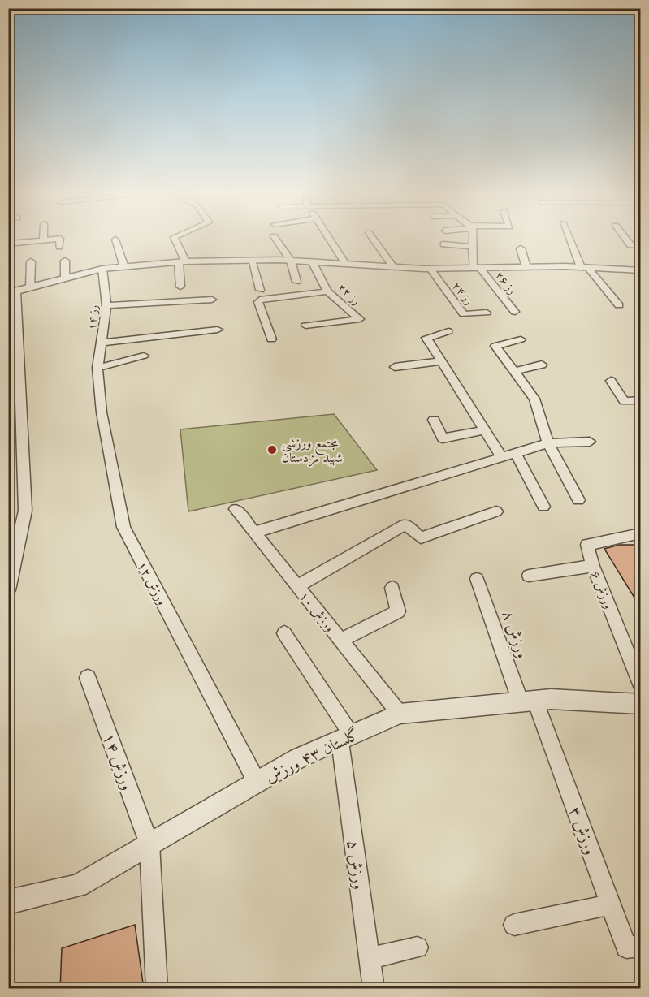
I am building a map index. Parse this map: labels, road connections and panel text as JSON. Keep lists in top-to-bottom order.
{
  "streets": {
    "street": [
      "رز ۲۶",
      "رز ۲۴",
      "رز ۲۲",
      "رز ۱۴",
      "ورزش ۱۲",
      "ورزش ۶",
      "ورزش ۱۰",
      "ورزش ۸",
      "گلستان ۴۳ ورزش",
      "ورزش ۱۴",
      "ورزش ۳",
      "ورزش ۵"
    ]
  },
  "crossings": [
    ["رز ۱۴", "ورزش ۱۲"],
    ["ورزش ۱۲", "گلستان ۴۳ ورزش"],
    ["ورزش ۱۰", "گلستان ۴۳ ورزش"],
    ["ورزش ۸", "گلستان ۴۳ ورزش"],
    ["ورزش ۸", "ورزش ۳"],
    ["گلستان ۴۳ ورزش", "ورزش ۱۴"],
    ["گلستان ۴۳ ورزش", "ورزش ۳"],
    ["گلستان ۴۳ ورزش", "ورزش ۵"]
  ],
  "places": ["مجتمع ورزشی شهید مزدستان"]
}
